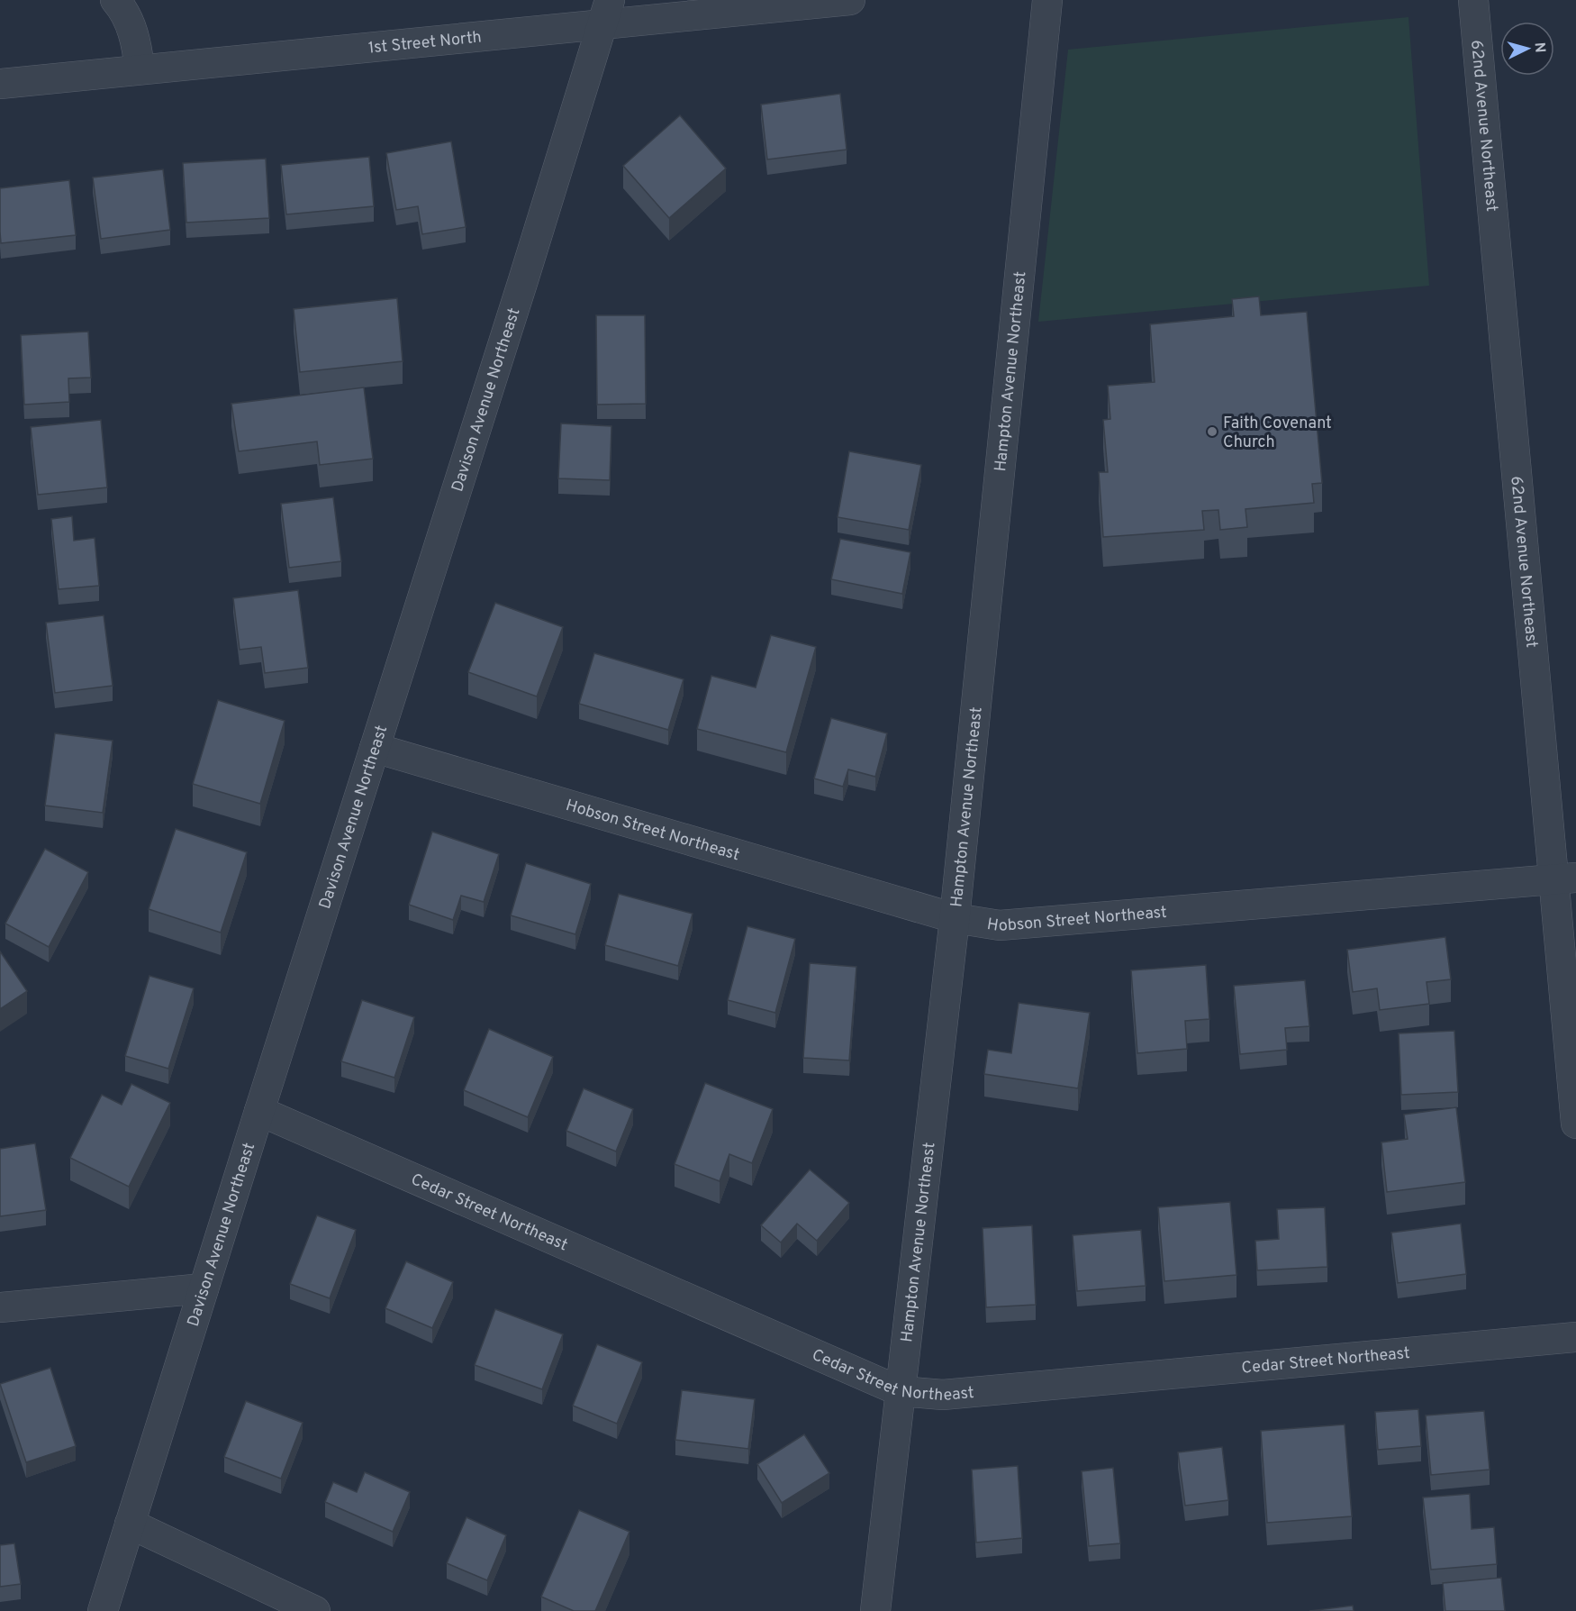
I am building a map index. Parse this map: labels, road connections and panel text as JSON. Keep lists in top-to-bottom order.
{
  "streets": {
    "street": [
      "1st Street North",
      "62nd Avenue Northeast",
      "Hampton Avenue Northeast",
      "Davison Avenue Northeast",
      "Hobson Street Northeast",
      "Cedar Street Northeast"
    ]
  },
  "crossings": [
    ["1st Street North", "Davison Avenue Northeast"],
    ["62nd Avenue Northeast", "Hobson Street Northeast"],
    ["Hampton Avenue Northeast", "Hobson Street Northeast"],
    ["Hampton Avenue Northeast", "Cedar Street Northeast"],
    ["Davison Avenue Northeast", "Hobson Street Northeast"],
    ["Davison Avenue Northeast", "Cedar Street Northeast"]
  ],
  "places": ["Faith Covenant Church"],
  "north": "right"
}
